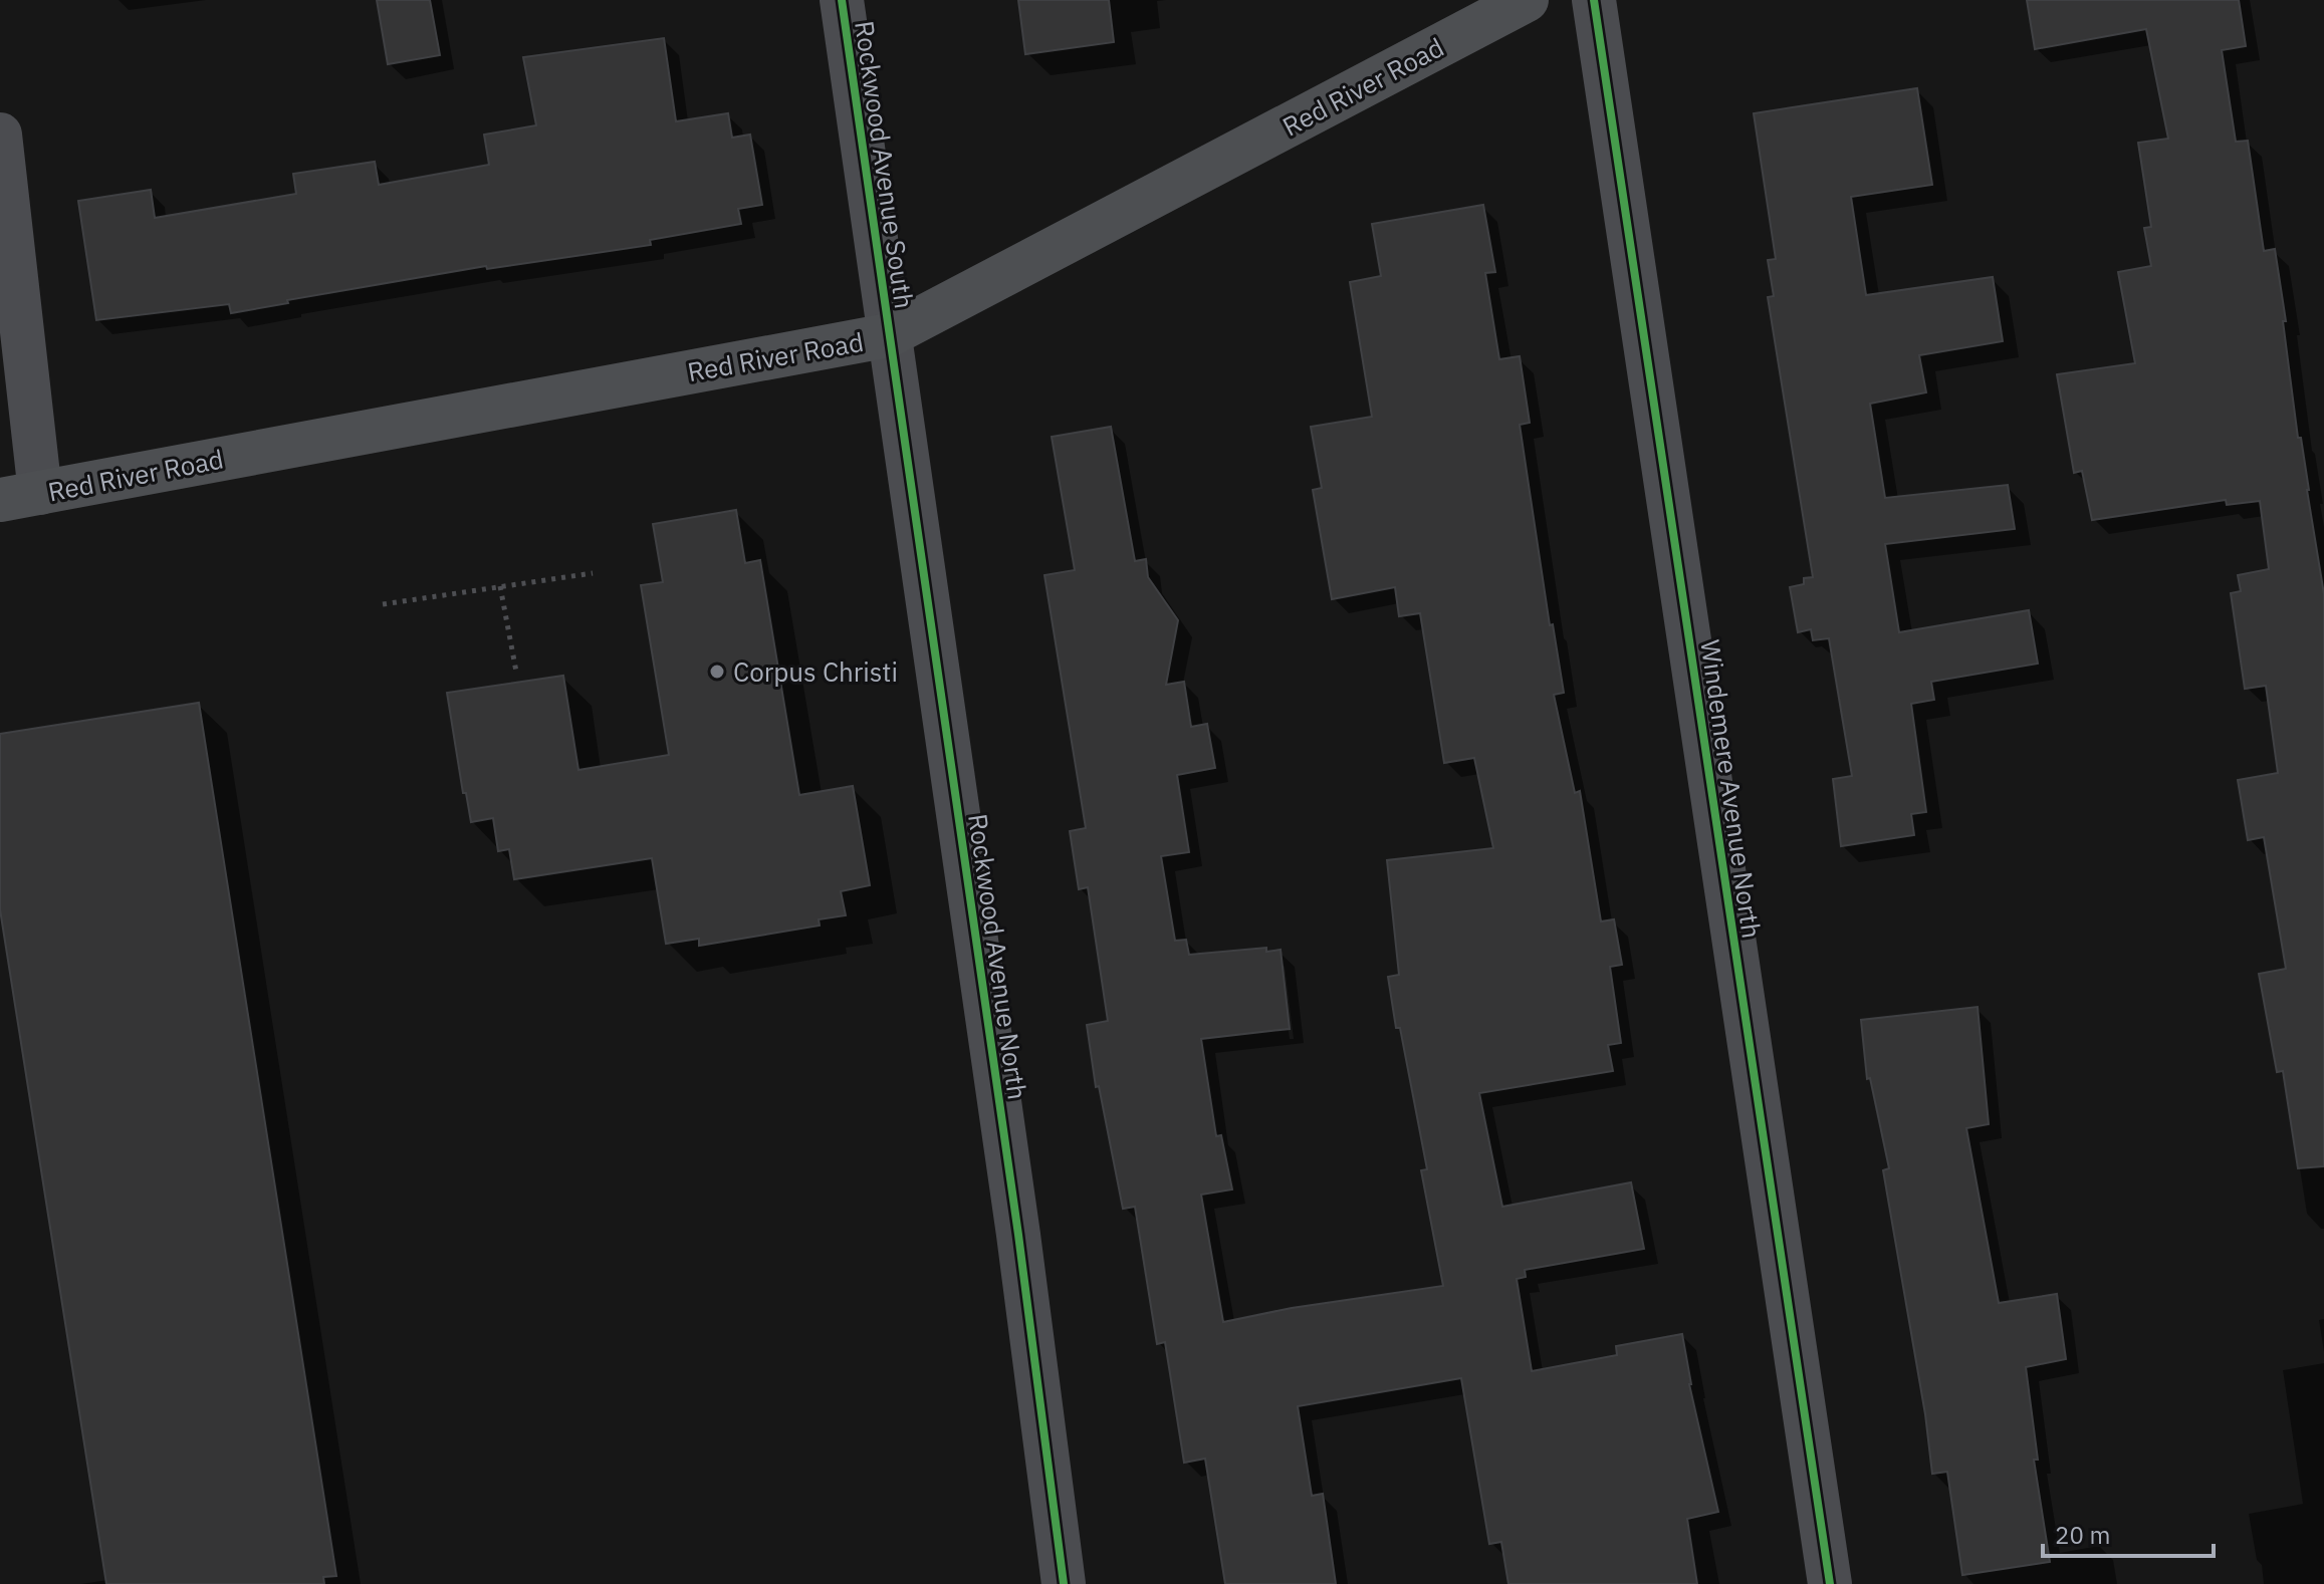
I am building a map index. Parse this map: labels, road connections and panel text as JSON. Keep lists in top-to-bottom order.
{
  "streets": {
    "main road": ["Red River Road"],
    "street": ["Rockwood Avenue South", "Windemere Avenue North", "Rockwood Avenue North"]
  },
  "crossings": [
    ["Red River Road", "Rockwood Avenue South"],
    ["Red River Road", "Rockwood Avenue North"],
    ["Rockwood Avenue South", "Rockwood Avenue North"]
  ],
  "places": ["Corpus Christi"],
  "scale_bar": "20 m"
}
